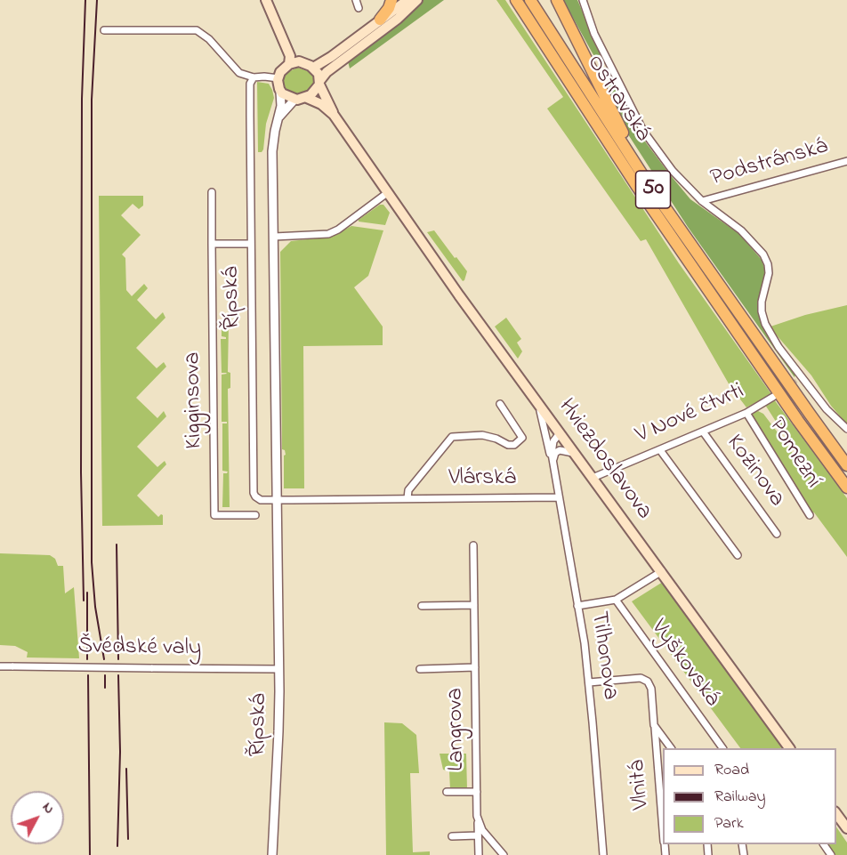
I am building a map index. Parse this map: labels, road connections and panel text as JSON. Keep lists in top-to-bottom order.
{
  "streets": {
    "highway": ["Ostravská", "50"],
    "main road": ["Hviezdoslavova"],
    "street": [
      "Podstránská",
      "Řípská",
      "Kigginsova",
      "V Nové čtvrti",
      "Pomezní",
      "Kozinova",
      "Vlárská",
      "Švédské valy",
      "Tilhonova",
      "Vyškovská",
      "Langrova",
      "Vlnitá"
    ]
  },
  "crossings": [
    ["Ostravská", "50"],
    ["Řípská", "Hviezdoslavova"],
    ["Řípská", "Vlárská"],
    ["Řípská", "Švédské valy"],
    ["V Nové čtvrti", "Pomezní"],
    ["V Nové čtvrti", "Hviezdoslavova"],
    ["V Nové čtvrti", "Kozinova"],
    ["Hviezdoslavova", "Tilhonova"],
    ["Vlárská", "Tilhonova"],
    ["Tilhonova", "Vlnitá"]
  ],
  "legend": ["Road", "Railway", "Park"],
  "north": "top right"
}
